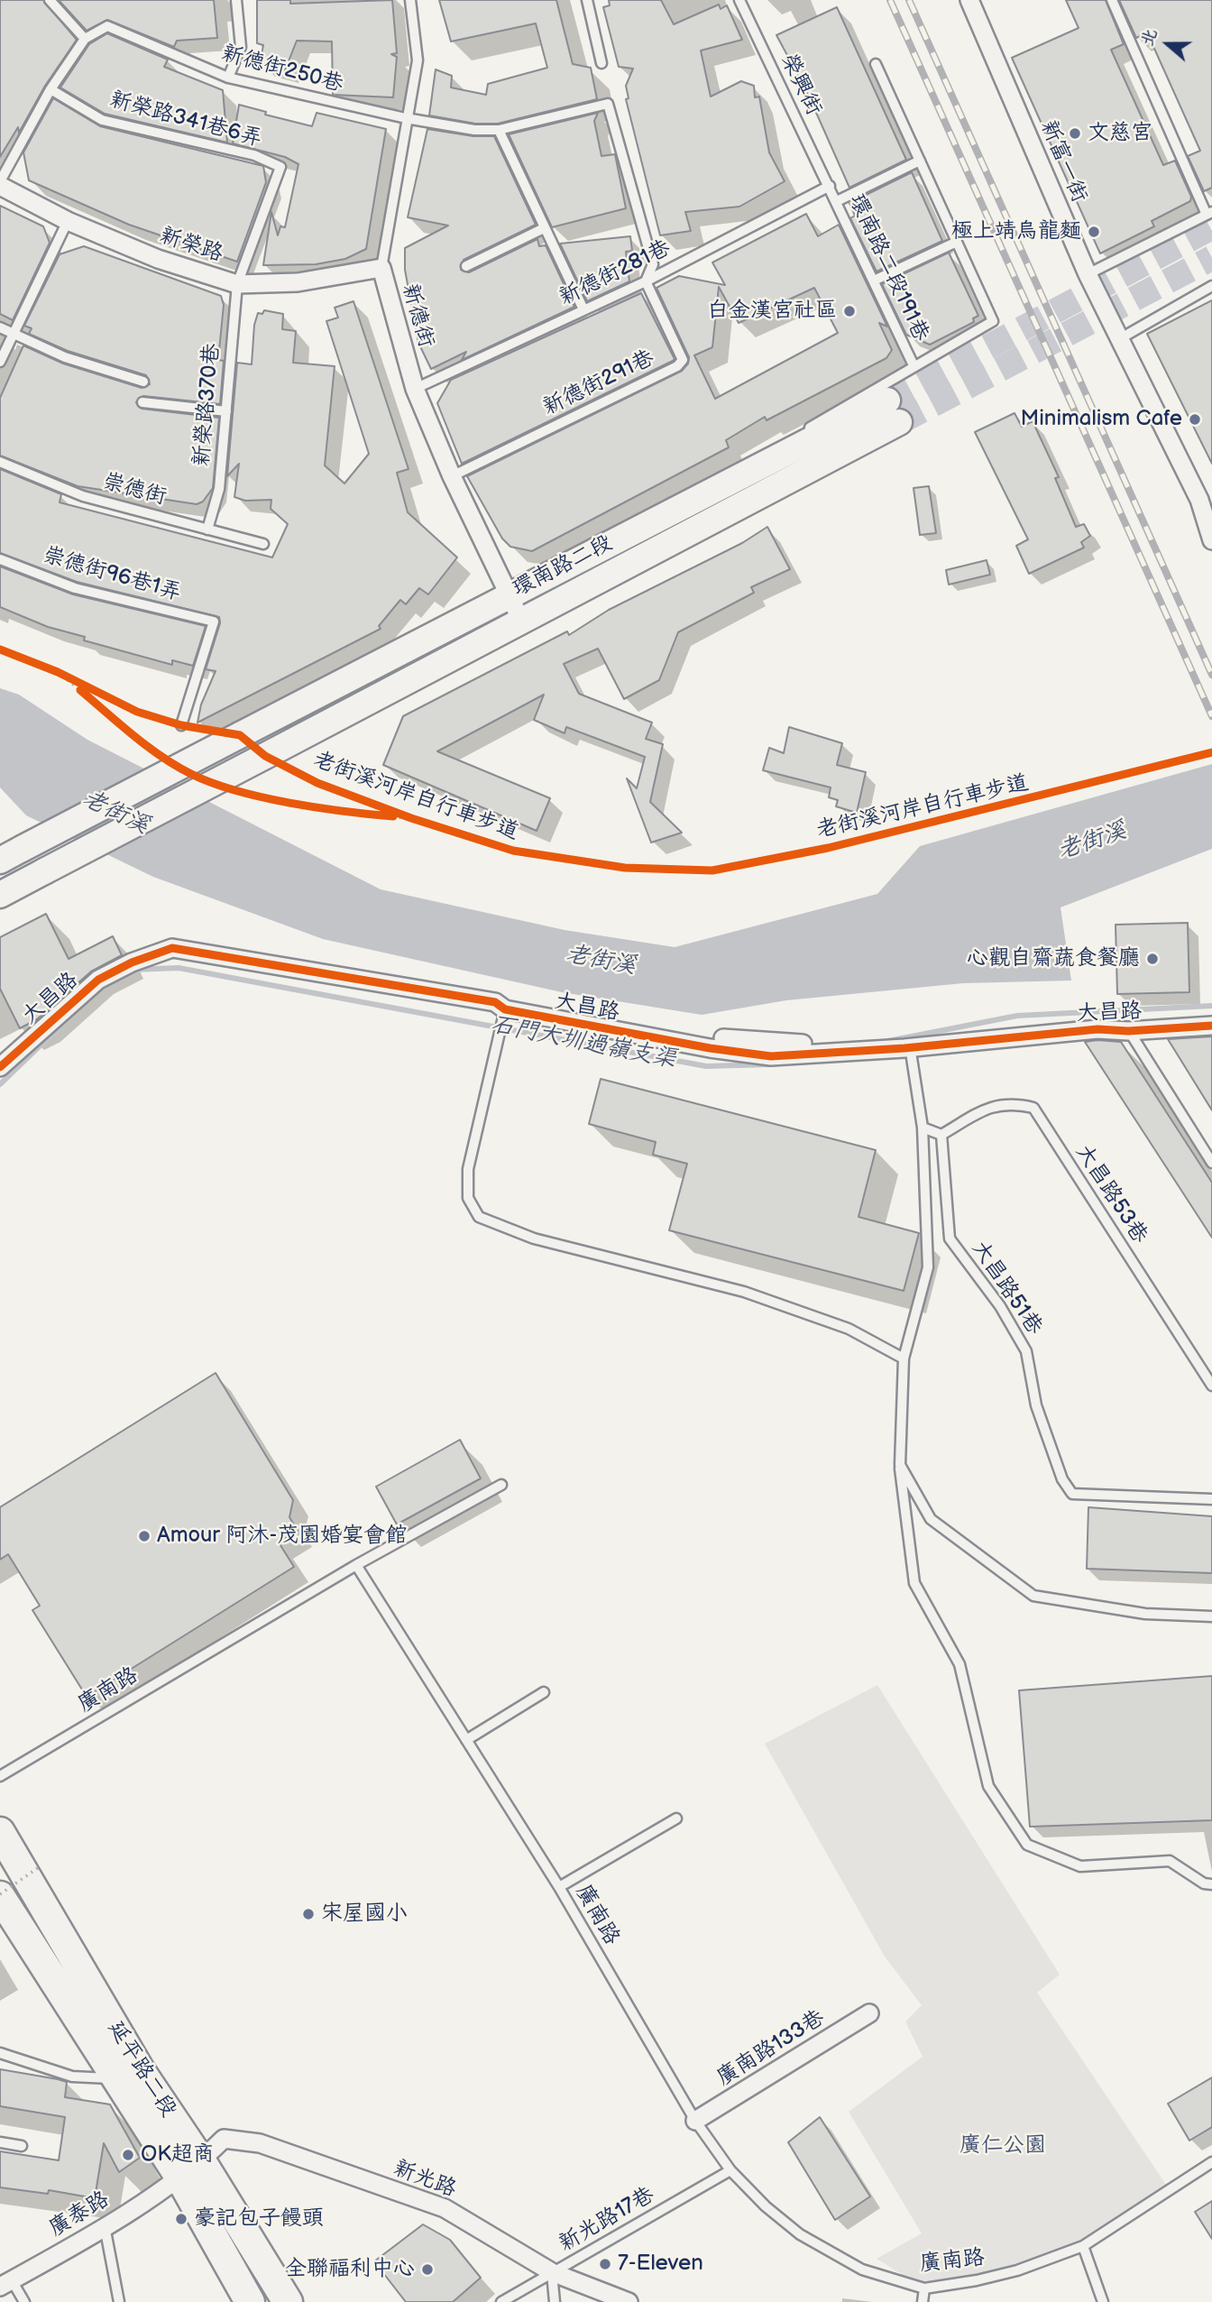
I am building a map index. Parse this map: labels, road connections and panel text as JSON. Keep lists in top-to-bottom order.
{
  "streets": {
    "main road": ["環南路二段", "延平路二段"],
    "street": [
      "新富一街",
      "新榮路",
      "新德街",
      "大昌路",
      "廣南路133巷",
      "新光路",
      "廣泰路"
    ],
    "lane": [
      "新德街250巷",
      "榮興街",
      "新榮路341巷6弄",
      "環南路二段191巷",
      "新德街281巷",
      "新德街291巷",
      "新榮路370巷",
      "崇德街",
      "崇德街96巷1弄",
      "大昌路53巷",
      "大昌路51巷",
      "廣南路",
      "新光路17巷"
    ],
    "cycle path": ["老街溪河岸自行車步道"]
  },
  "crossings": [
    ["新德街250巷", "新德街281巷"],
    ["新德街250巷", "新德街"],
    ["新德街250巷", "新德街291巷"],
    ["榮興街", "環南路二段191巷"],
    ["榮興街", "新德街281巷"],
    ["新榮路341巷6弄", "新榮路370巷"],
    ["新榮路", "新德街"],
    ["新榮路", "新榮路370巷"],
    ["環南路二段191巷", "新德街281巷"],
    ["新德街281巷", "新德街"],
    ["新德街281巷", "新德街291巷"],
    ["新德街", "新德街291巷"],
    ["新德街", "環南路二段"],
    ["新榮路370巷", "崇德街"],
    ["大昌路53巷", "大昌路51巷"],
    ["廣南路", "廣南路133巷"],
    ["廣南路", "新光路17巷"],
    ["延平路二段", "新光路"],
    ["延平路二段", "廣泰路"],
    ["新光路", "廣泰路"],
    ["新光路", "新光路17巷"]
  ],
  "water": ["老街溪", "石門大圳過嶺支渠"],
  "parks": ["廣仁公園"],
  "places": [
    "文慈宮",
    "極上靖烏龍麵",
    "白金漢宮社區",
    "Minimalism Cafe",
    "心觀自齋蔬食餐廳",
    "Amour 阿沐-茂園婚宴會館",
    "宋屋國小",
    "OK超商",
    "豪記包子饅頭",
    "7-Eleven",
    "全聯福利中心"
  ],
  "north": "left"
}
